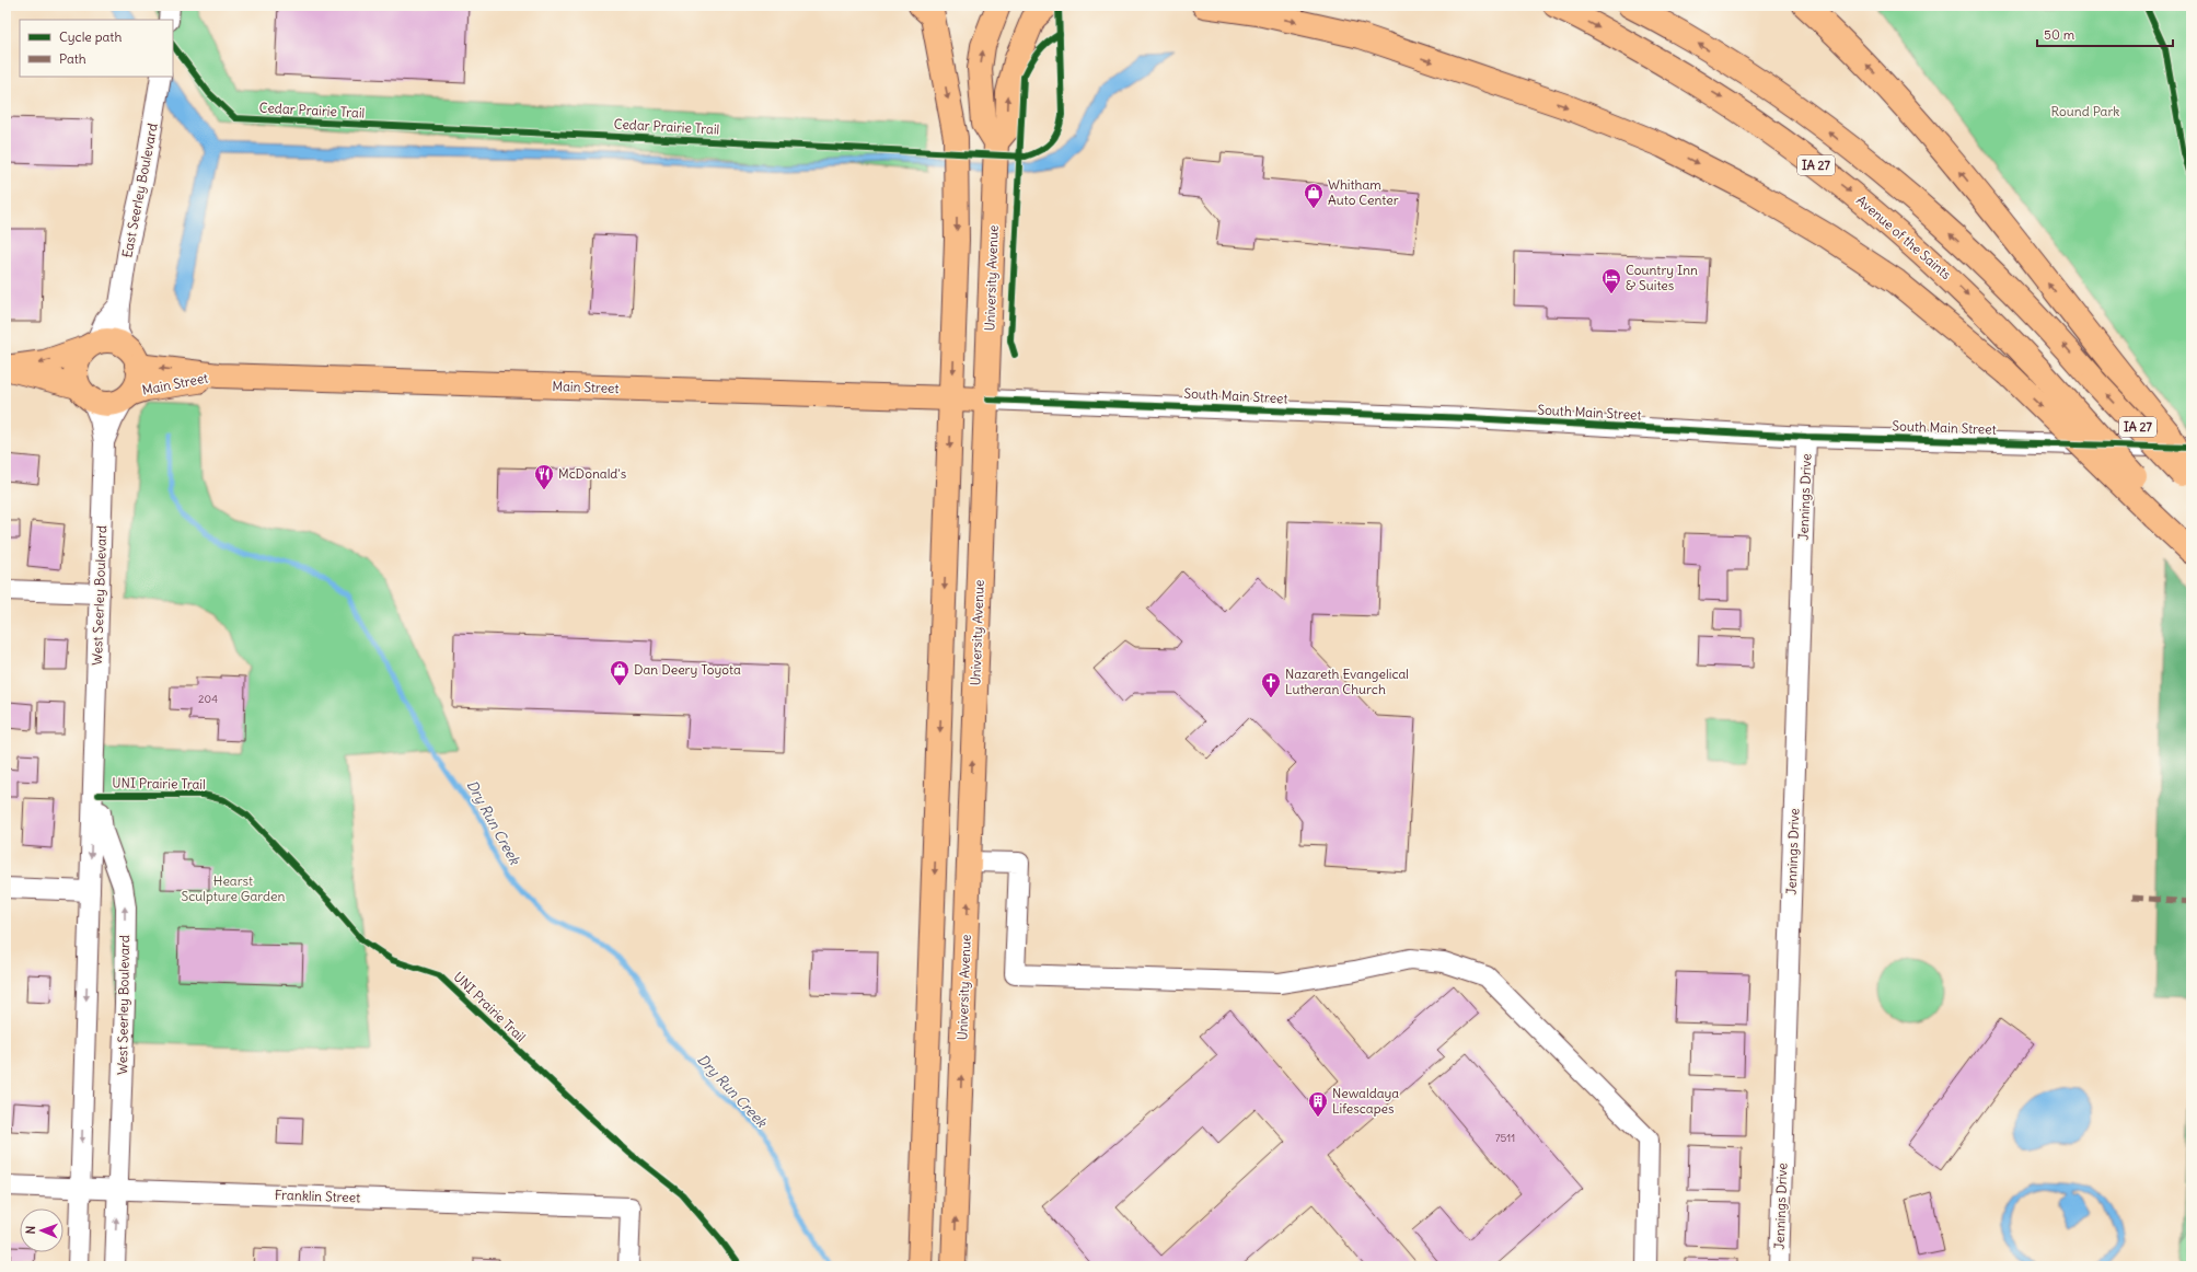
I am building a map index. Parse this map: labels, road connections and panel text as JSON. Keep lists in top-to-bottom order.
{
  "streets": {
    "main road": [
      "IA 27",
      "Avenue of the Saints",
      "University Avenue",
      "Main Street",
      "South Main Street"
    ],
    "street": [
      "East Seerley Boulevard",
      "Jennings Drive",
      "West Seerley Boulevard",
      "Franklin Street"
    ],
    "cycle path": ["Cedar Prairie Trail", "UNI Prairie Trail"]
  },
  "crossings": [
    ["East Seerley Boulevard", "Main Street"],
    ["East Seerley Boulevard", "West Seerley Boulevard"],
    ["University Avenue", "South Main Street"],
    ["Main Street", "South Main Street"],
    ["Main Street", "West Seerley Boulevard"],
    ["South Main Street", "Jennings Drive"],
    ["West Seerley Boulevard", "Franklin Street"]
  ],
  "water": ["Dry Run Creek"],
  "parks": ["Round Park", "Hearst Sculpture Garden"],
  "places": {
    "shop": ["Whitham Auto Center", "Dan Deery Toyota"],
    "hotel": ["Country Inn & Suites"],
    "restaurant": ["McDonald's"],
    "church": ["Nazareth Evangelical Lutheran Church"],
    "building": ["Newaldaya Lifescapes"]
  },
  "house_numbers": ["204", "7511"],
  "legend": ["Cycle path", "Path"],
  "scale_bar": "50 m",
  "north": "left"
}
